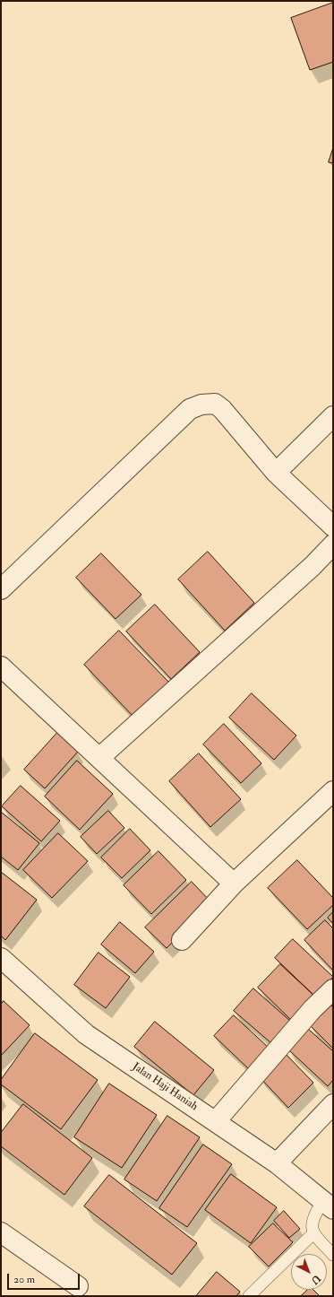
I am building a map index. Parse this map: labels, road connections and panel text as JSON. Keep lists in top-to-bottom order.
{
  "streets": {
    "street": ["Jalan Haji Haniah"]
  },
  "scale_bar": "20 m",
  "north": "bottom right"
}
